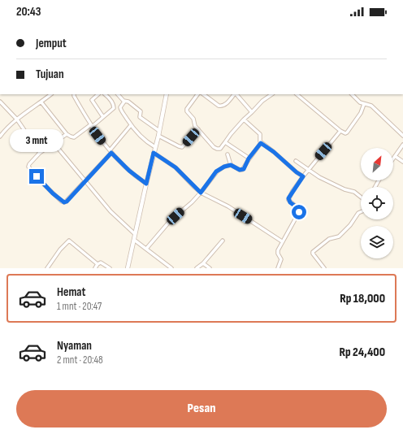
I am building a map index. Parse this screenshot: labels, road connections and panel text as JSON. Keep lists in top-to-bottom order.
{
  "north": "top right",
  "page": {
    "status": "20:43",
    "banner": ["Jemput", "Tujuan"],
    "bubble": "3 mnt",
    "list": [
      {
        "name": "Hemat",
        "note": "1 mnt · 20:47",
        "value": "Rp 18,000"
      },
      {
        "name": "Nyaman",
        "note": "2 mnt · 20:48",
        "value": "Rp 24,400"
      }
    ],
    "buttons": "Pesan"
  }
}
